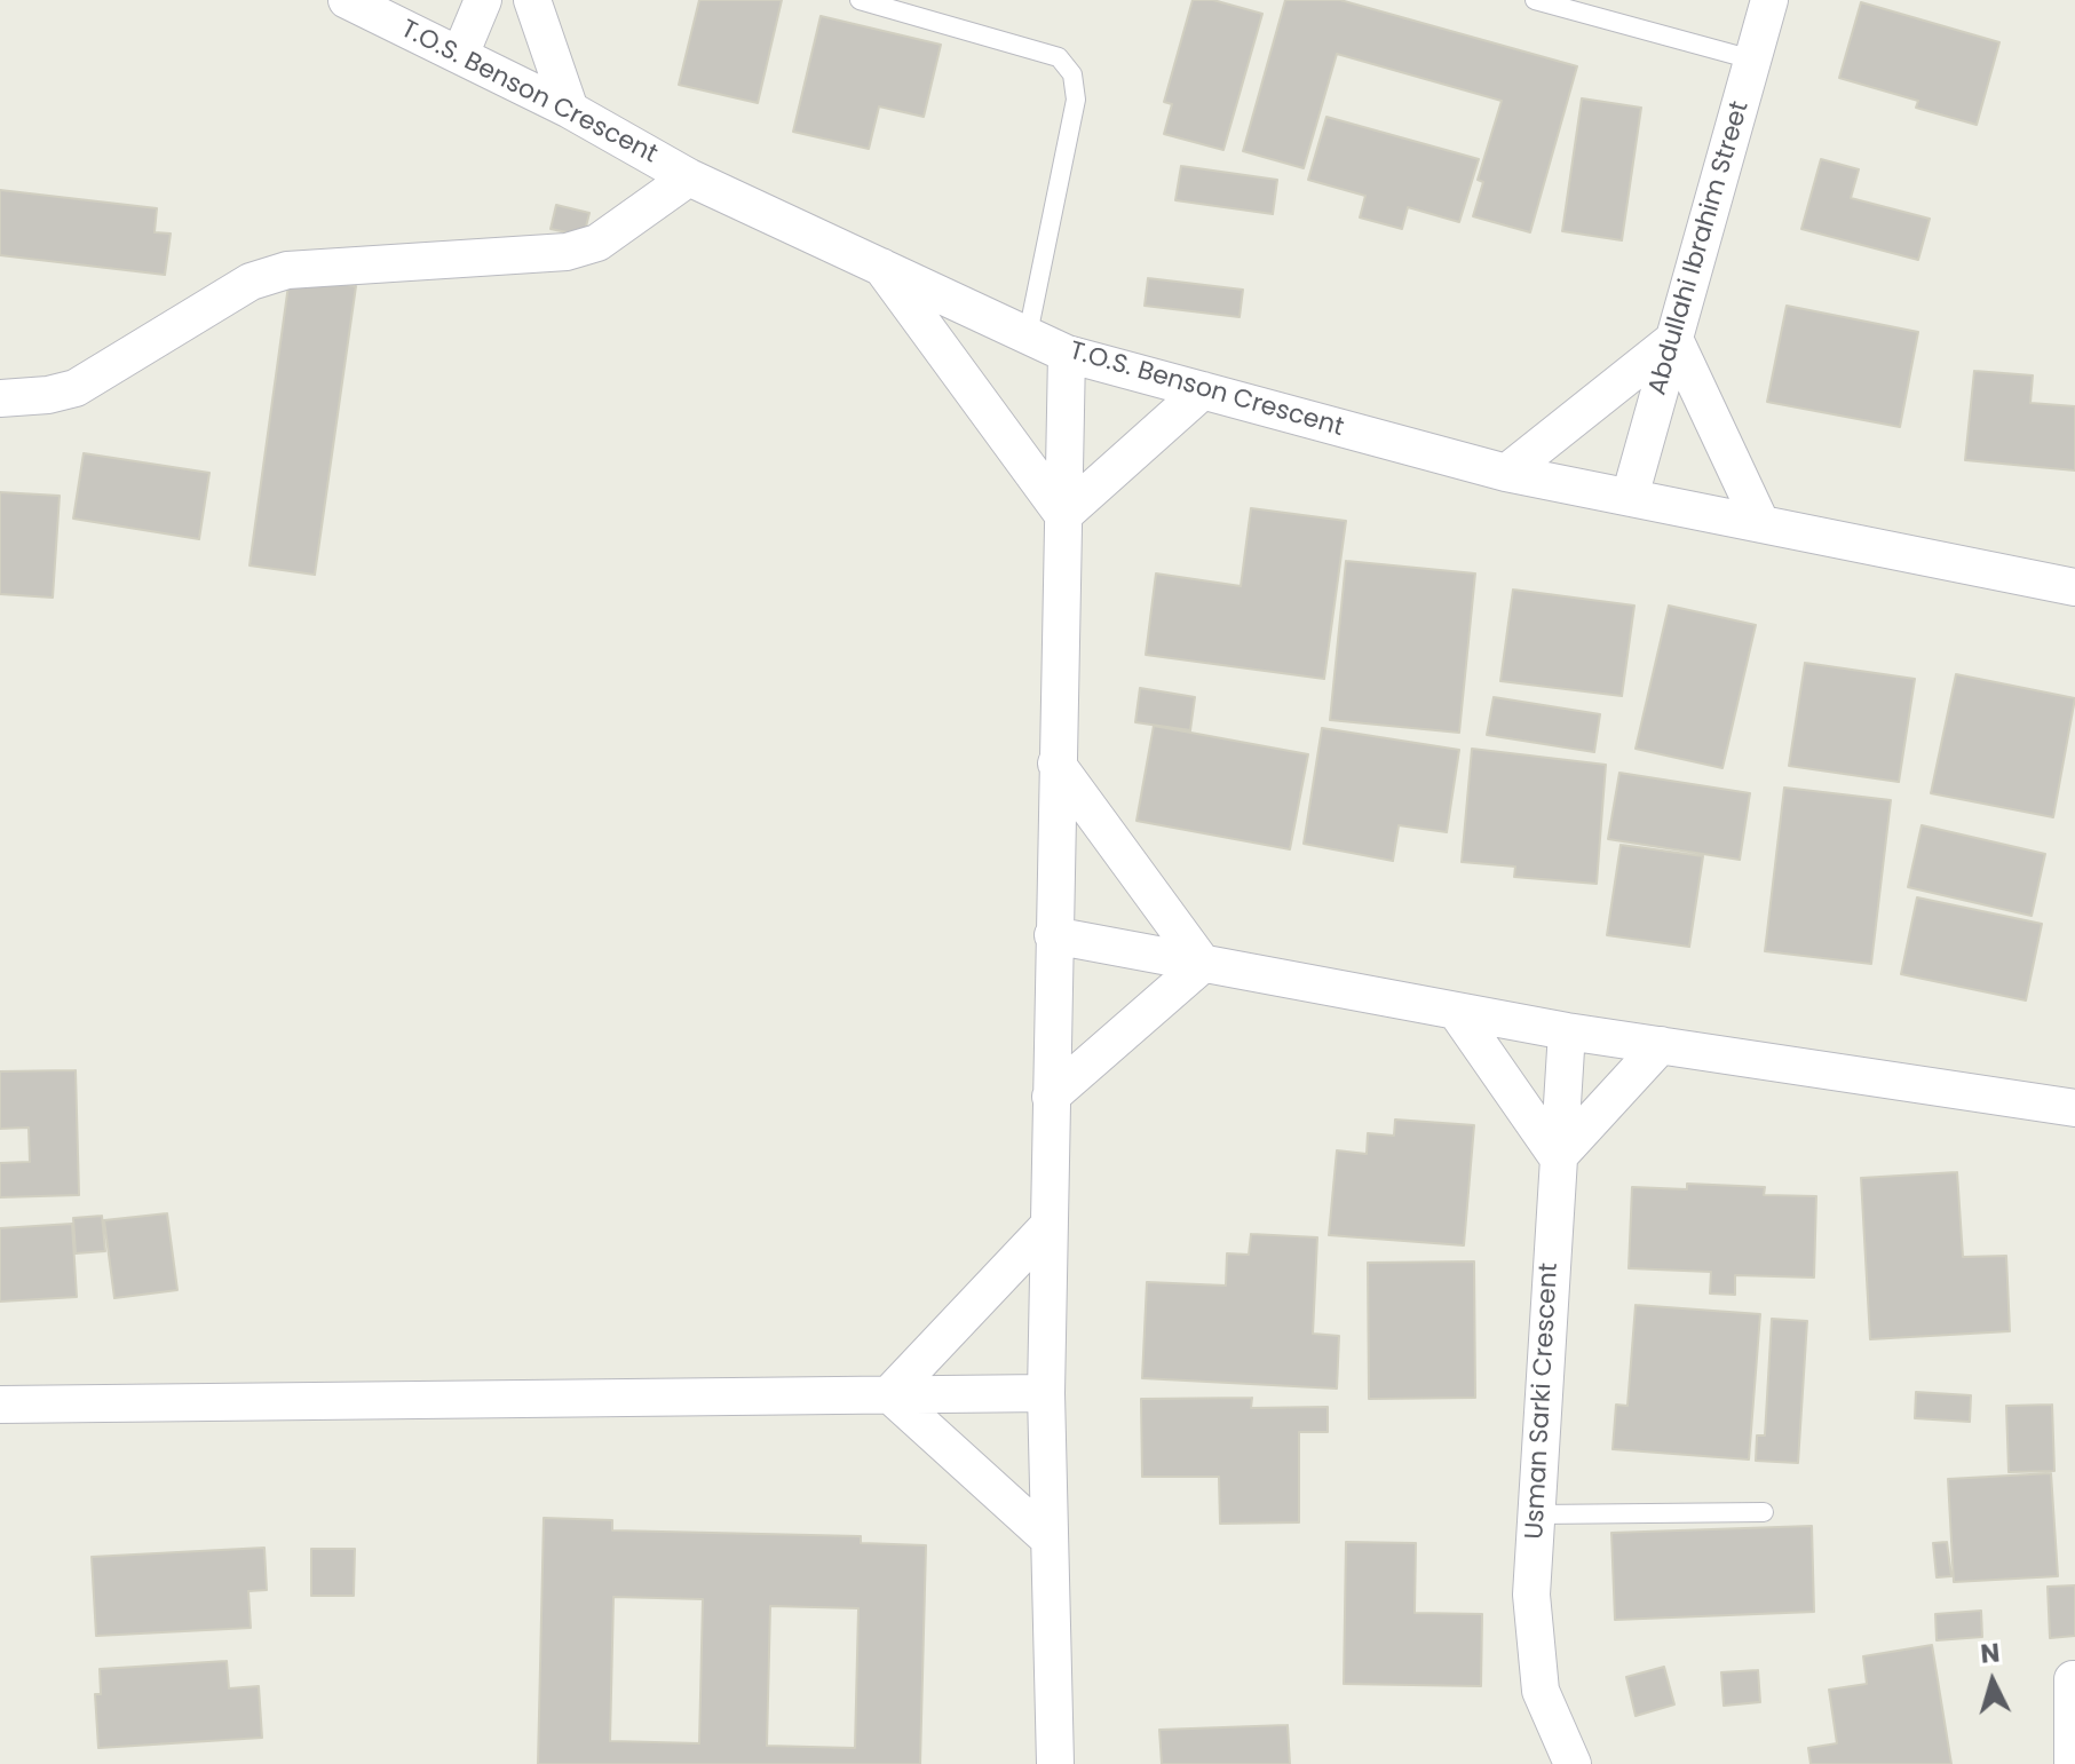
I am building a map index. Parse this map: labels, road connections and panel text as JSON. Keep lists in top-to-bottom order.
{
  "streets": {
    "street": ["T.O.S. Benson Crescent", "Abdullahi Ibrahim Street", "Usman Sarki Crescent"]
  },
  "crossings": [
    ["T.O.S. Benson Crescent", "Abdullahi Ibrahim Street"]
  ],
  "north": "top"
}
